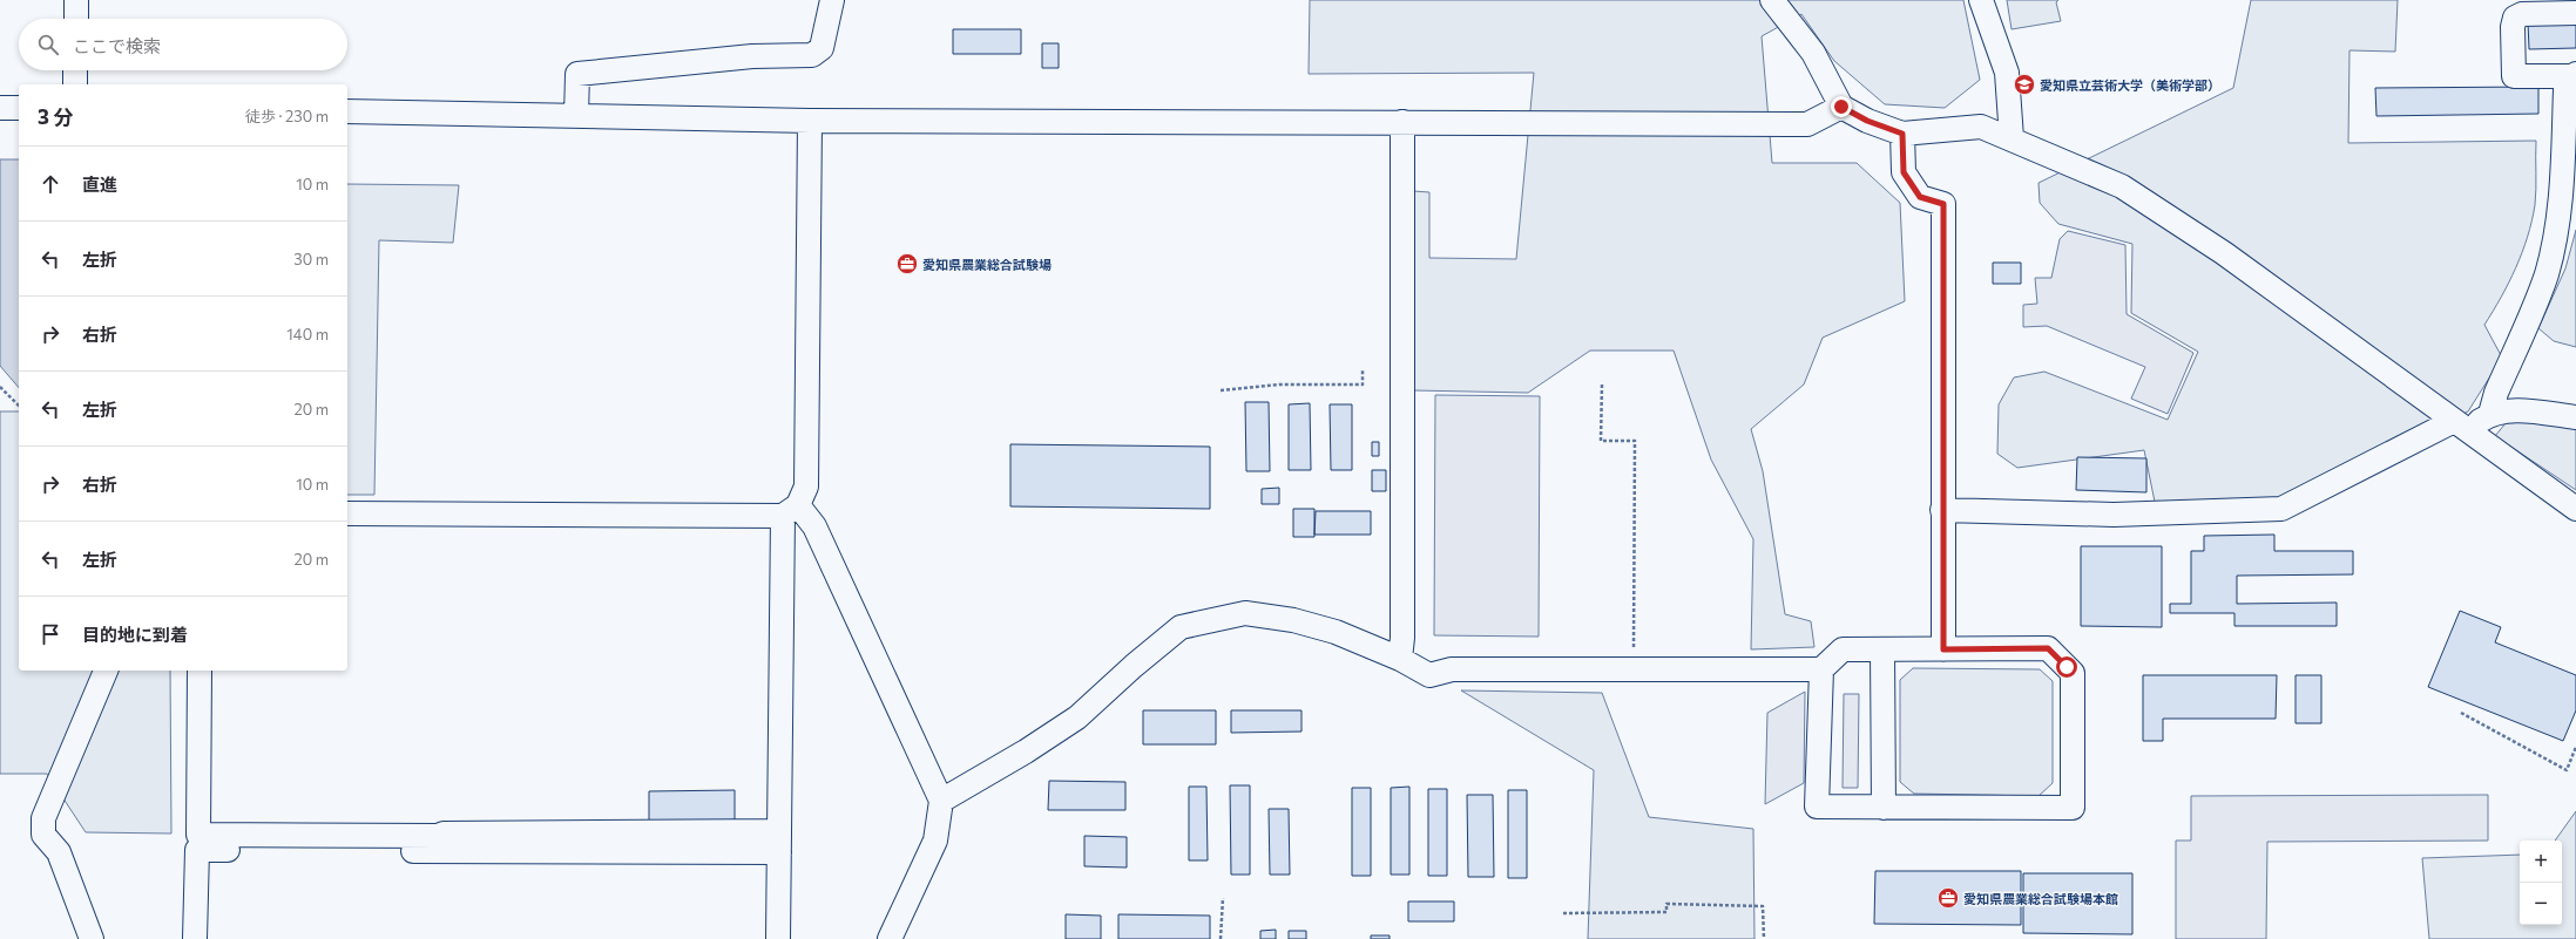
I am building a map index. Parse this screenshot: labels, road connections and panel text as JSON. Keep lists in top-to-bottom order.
{
  "places": {
    "school or university": ["愛知県立芸術大学（美術学部）"],
    "office": ["愛知県農業総合試験場", "愛知県農業総合試験場本館"]
  },
  "page": {
    "search": "ここで検索",
    "heading": ["3 分", "徒歩 · 230 m"],
    "list": [
      ["直進", "10 m"],
      ["左折", "30 m"],
      ["右折", "140 m"],
      ["左折", "20 m"],
      ["右折", "10 m"],
      ["左折", "20 m"],
      "目的地に到着"
    ],
    "map_buttons": ["+", "−"]
  }
}
